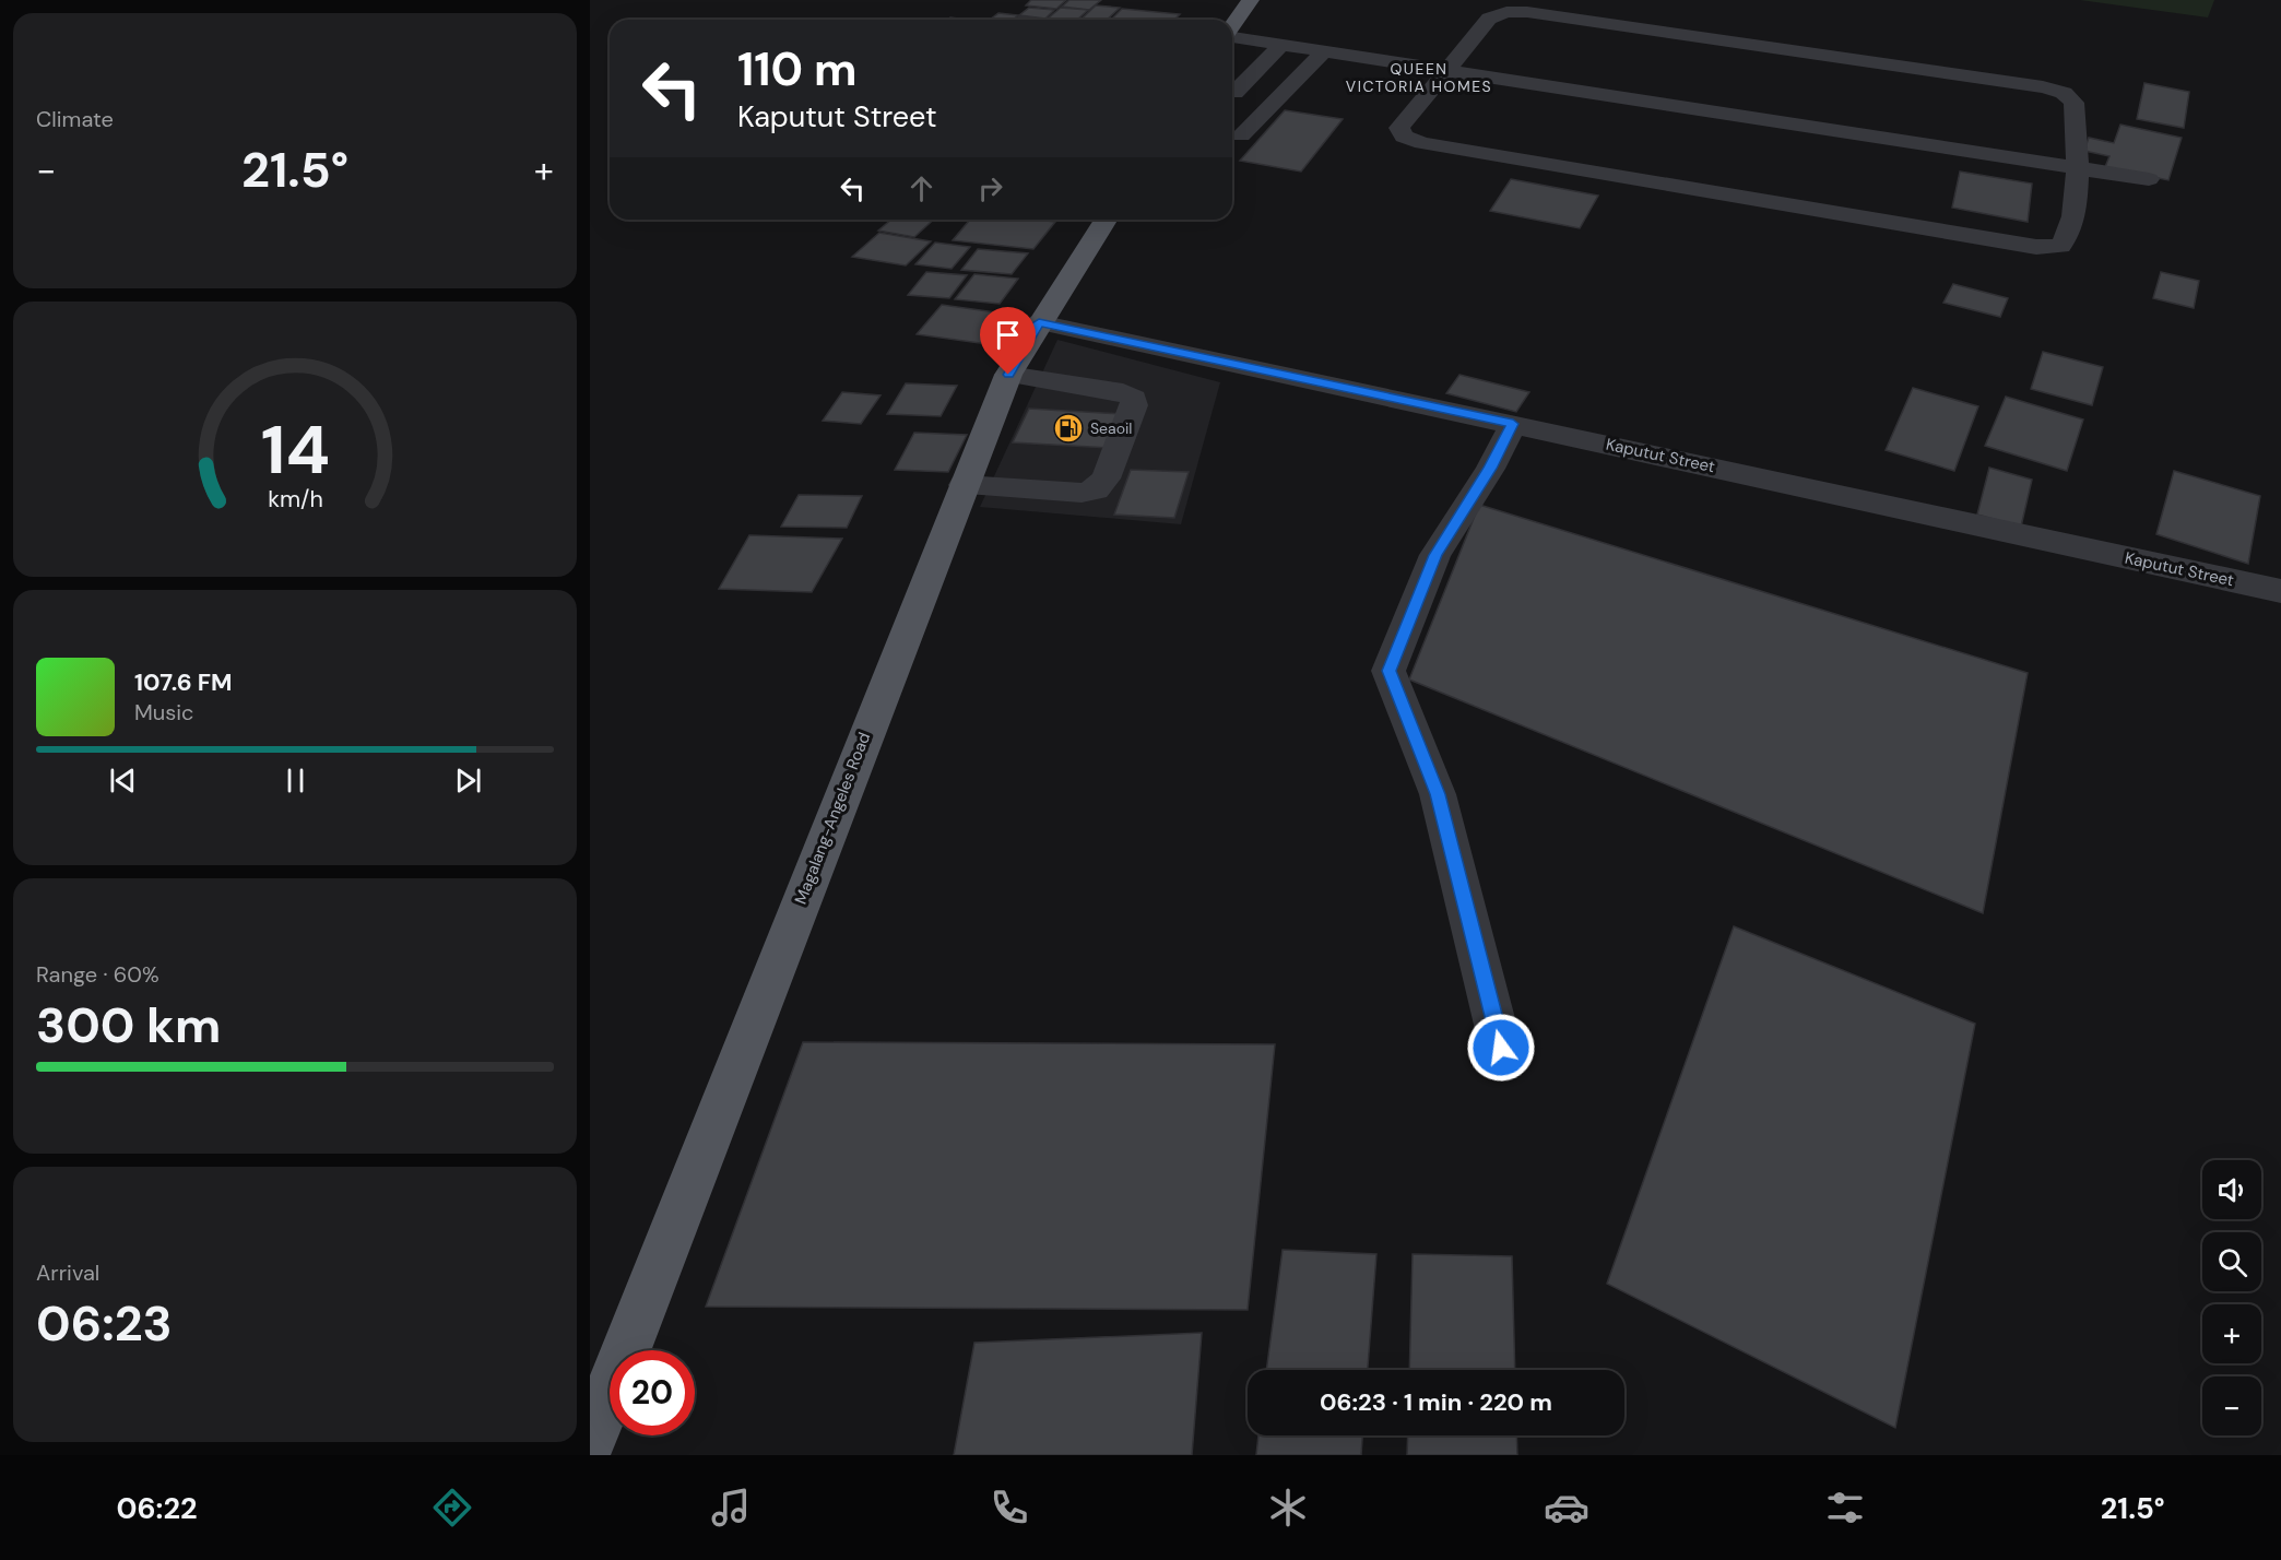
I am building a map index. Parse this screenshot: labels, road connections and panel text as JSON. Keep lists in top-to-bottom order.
{
  "streets": {
    "main road": ["Magalang-Angeles Road"],
    "street": ["Kaputut Street"]
  },
  "crossings": [
    ["Kaputut Street", "Magalang-Angeles Road"]
  ],
  "districts": ["QUEEN VICTORIA HOMES"],
  "places": {
    "fuel station": ["Seaoil"]
  },
  "page": {
    "tile": [
      "Climate",
      ["Range · 60%", "300 km"],
      ["Arrival", "06:23"]
    ],
    "turn": ["110 m", "Kaputut Street"],
    "heat": ["−", "21.5°", "+"],
    "song": ["107.6 FM", "Music"],
    "map_buttons": ["+", "−"],
    "limit": "20",
    "trip": "06:23 · 1 min · 220 m",
    "tabs": ["06:22", "21.5°"],
    "gauge": ["14", "km/h"]
  }
}
